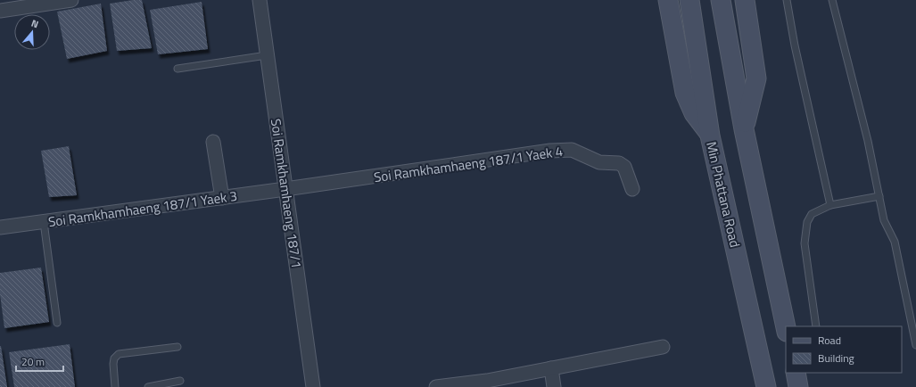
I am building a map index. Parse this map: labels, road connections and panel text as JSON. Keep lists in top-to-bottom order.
{
  "streets": {
    "street": [
      "Soi Ramkhamhaeng 187/1 Yaek 4",
      "Soi Ramkhamhaeng 187/1",
      "Min Phattana Road",
      "Soi Ramkhamhaeng 187/1 Yaek 3"
    ]
  },
  "crossings": [
    ["Soi Ramkhamhaeng 187/1 Yaek 4", "Soi Ramkhamhaeng 187/1"],
    ["Soi Ramkhamhaeng 187/1 Yaek 4", "Soi Ramkhamhaeng 187/1 Yaek 3"],
    ["Soi Ramkhamhaeng 187/1", "Soi Ramkhamhaeng 187/1 Yaek 3"]
  ],
  "legend": ["Road", "Building"],
  "scale_bar": "20 m",
  "north": "top"
}
